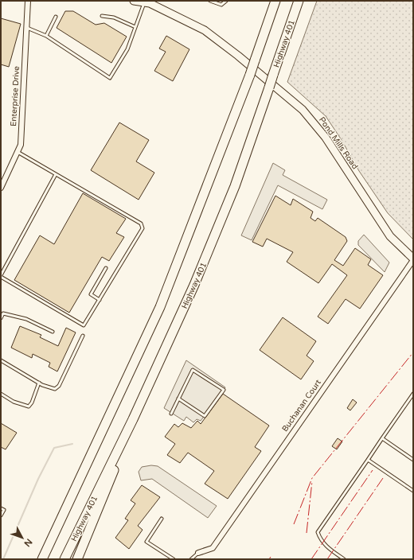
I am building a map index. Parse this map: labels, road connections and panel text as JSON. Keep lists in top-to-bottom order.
{
  "streets": {
    "highway": ["Highway 401"],
    "main road": ["Pond Mills Road"],
    "street": ["Enterprise Drive", "Buchanan Court"]
  },
  "crossings": [
    ["Pond Mills Road", "Buchanan Court"]
  ],
  "north": "bottom right"
}
